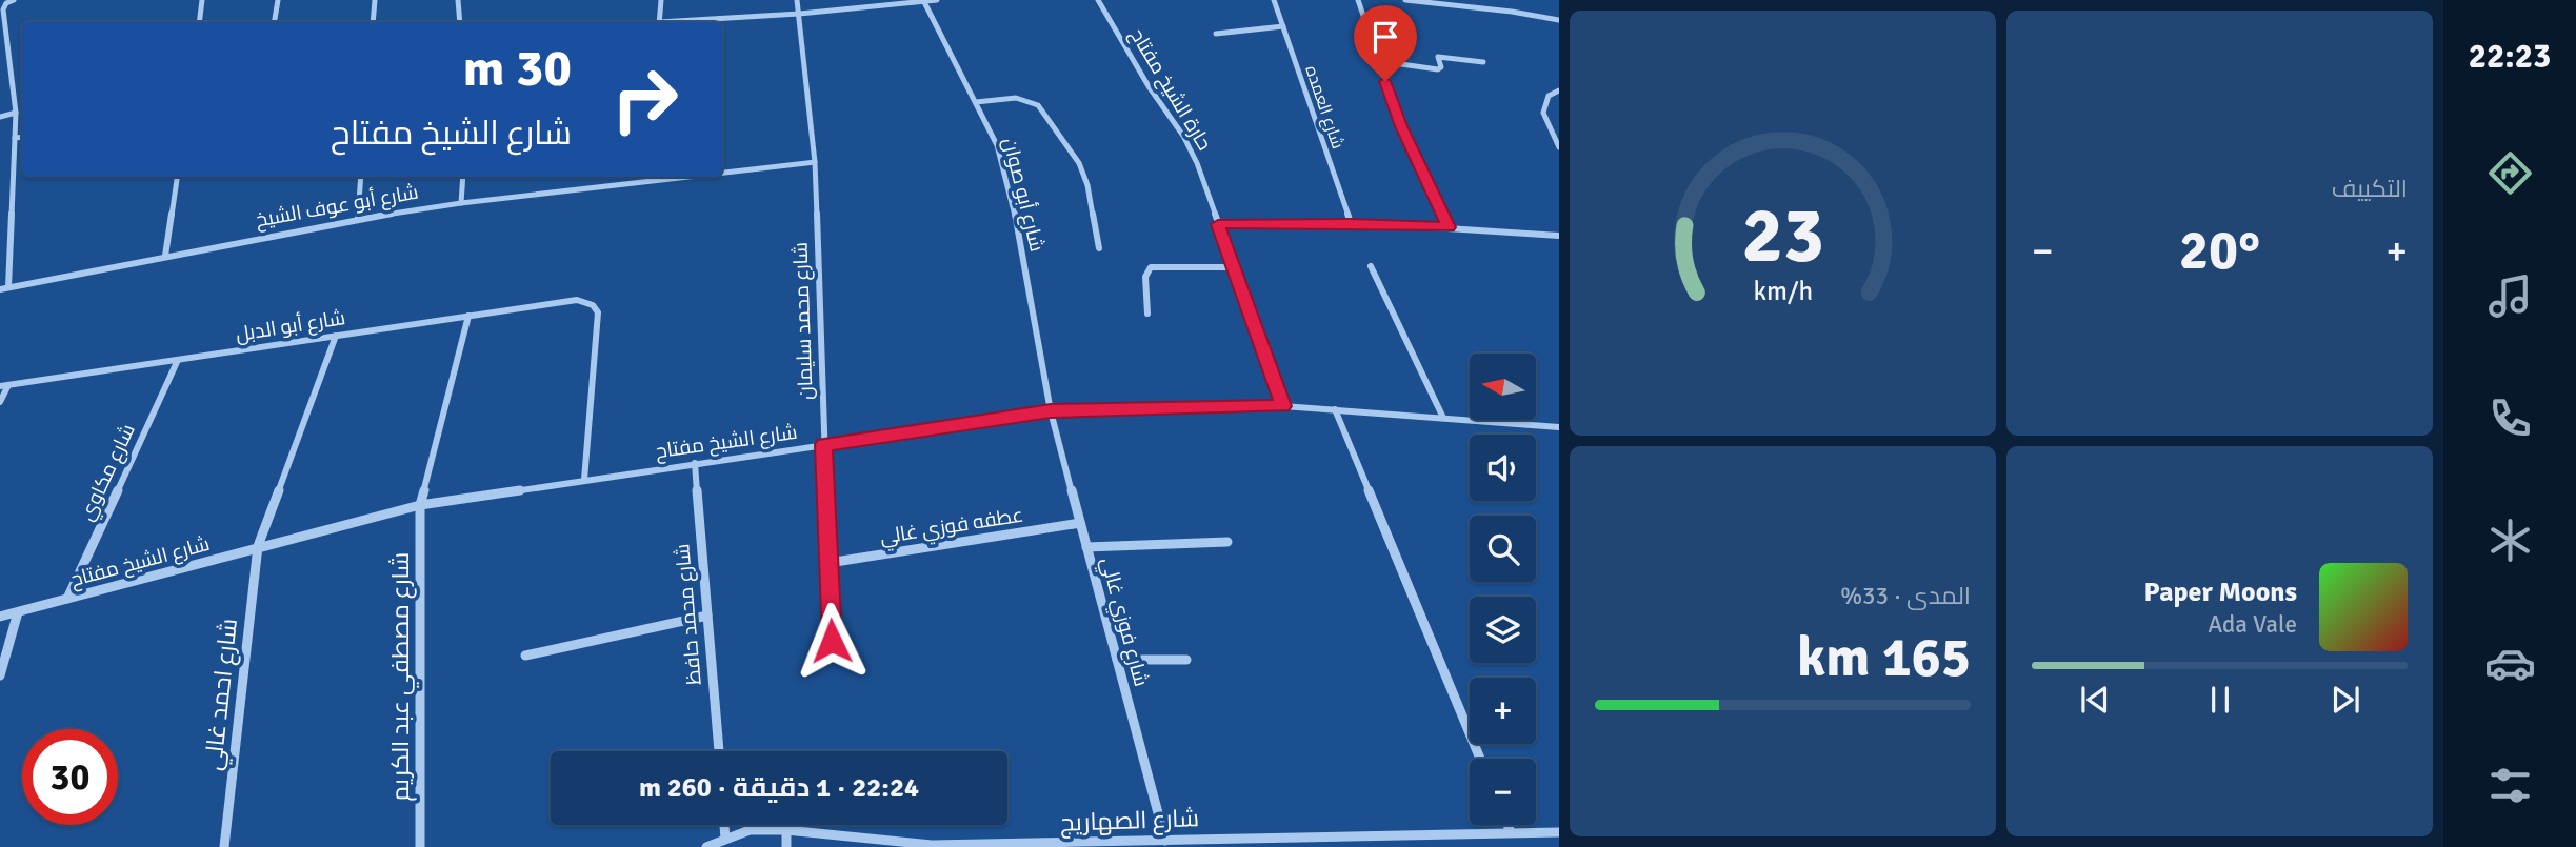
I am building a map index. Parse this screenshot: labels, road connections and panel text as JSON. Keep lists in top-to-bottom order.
{
  "streets": {
    "street": [
      "حارة الشيخ مفتاح",
      "شارع العمده",
      "شارع أبو صوان",
      "شارع أبو عوف الشيخ",
      "شارع محمد سليمان",
      "شارع أبو الدبل",
      "شارع الشيخ مفتاح",
      "شارع مكاوي",
      "عطفه فوزي غالي",
      "شارع محمد حافظ",
      "شارع فوزي غالي",
      "شارع مصطفي عبد الكريم",
      "شارع احمد غالي",
      "شارع الصهاريج"
    ]
  },
  "crossings": [
    ["حارة الشيخ مفتاح", "شارع الشيخ مفتاح"],
    ["شارع أبو صوان", "شارع الشيخ مفتاح"],
    ["شارع أبو صوان", "شارع فوزي غالي"],
    ["شارع أبو عوف الشيخ", "شارع محمد سليمان"],
    ["شارع محمد سليمان", "شارع الشيخ مفتاح"],
    ["شارع محمد سليمان", "عطفه فوزي غالي"],
    ["شارع أبو الدبل", "شارع الشيخ مفتاح"],
    ["شارع أبو الدبل", "شارع مكاوي"],
    ["شارع أبو الدبل", "شارع مصطفي عبد الكريم"],
    ["شارع أبو الدبل", "شارع احمد غالي"],
    ["شارع الشيخ مفتاح", "شارع مكاوي"],
    ["شارع الشيخ مفتاح", "شارع محمد حافظ"],
    ["شارع الشيخ مفتاح", "شارع فوزي غالي"],
    ["شارع الشيخ مفتاح", "شارع مصطفي عبد الكريم"],
    ["شارع الشيخ مفتاح", "شارع احمد غالي"],
    ["عطفه فوزي غالي", "شارع فوزي غالي"],
    ["شارع فوزي غالي", "شارع الصهاريج"]
  ],
  "north": "left",
  "page": {
    "tabs": "22:23",
    "tile": [
      "التكييف",
      ["المدى · 33%", "165 km"]
    ],
    "turn": ["30 m", "شارع الشيخ مفتاح"],
    "heat": ["−", "20°", "+"],
    "map_buttons": ["+", "−"],
    "song": ["Paper Moons", "Ada Vale"],
    "limit": "30",
    "trip": "22:24 · 1 دقيقة · 260 m",
    "gauge": ["23", "km/h"]
  }
}
